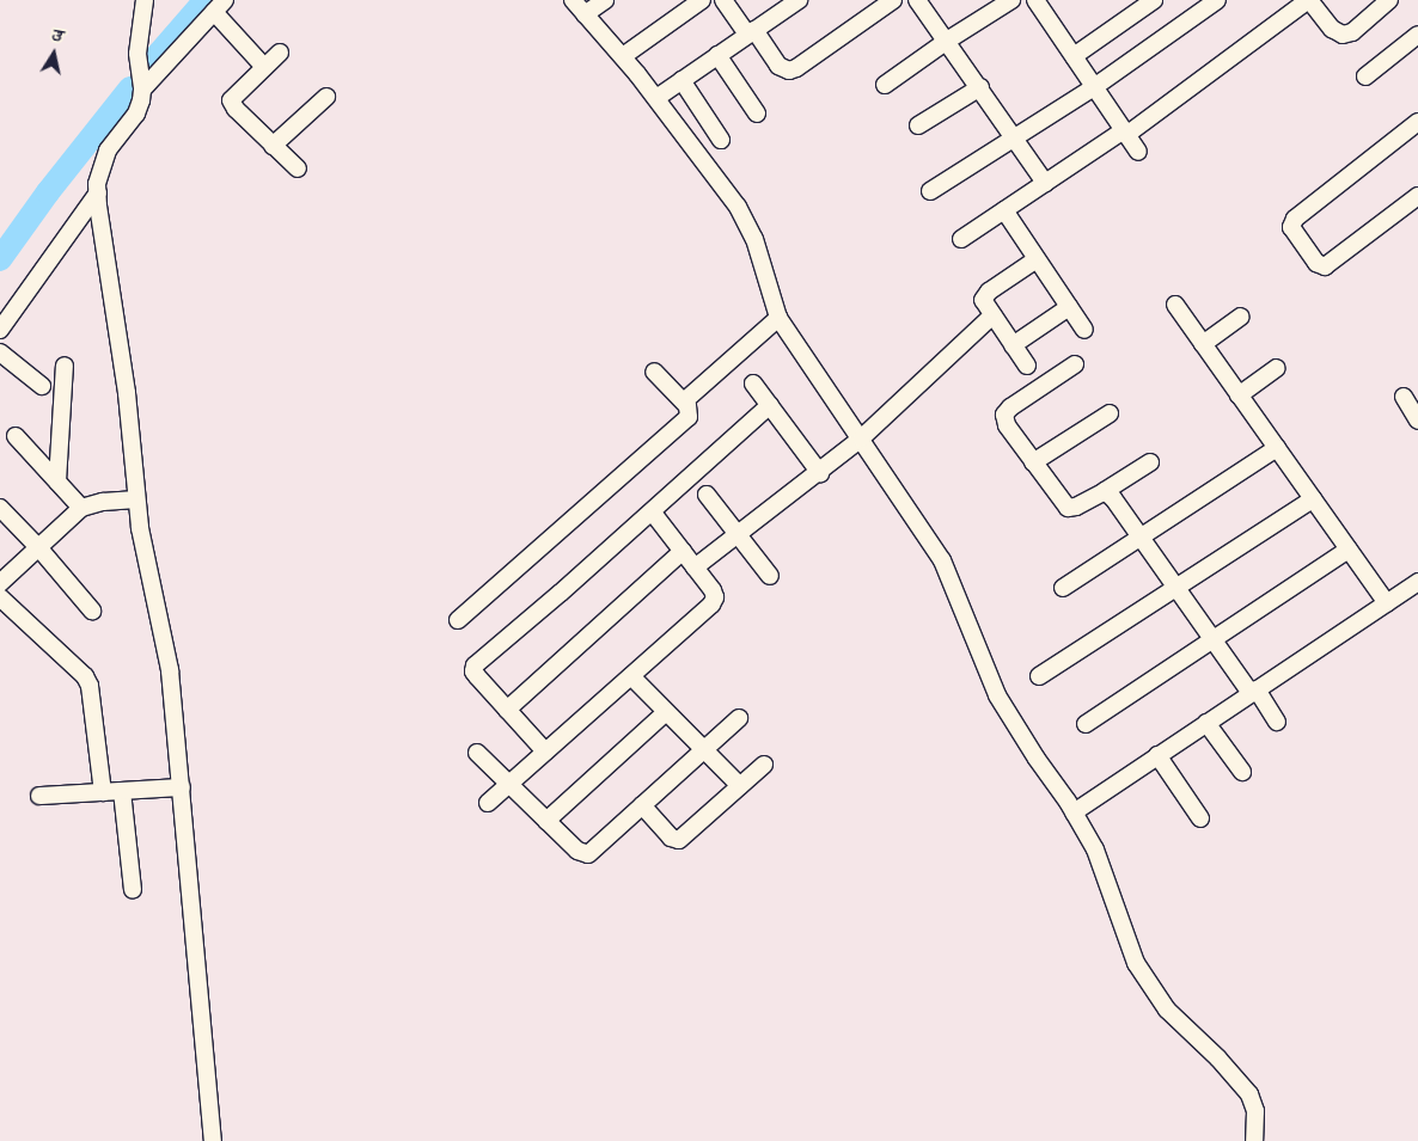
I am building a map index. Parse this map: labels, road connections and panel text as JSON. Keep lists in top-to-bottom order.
{
  "north": "top"
}
